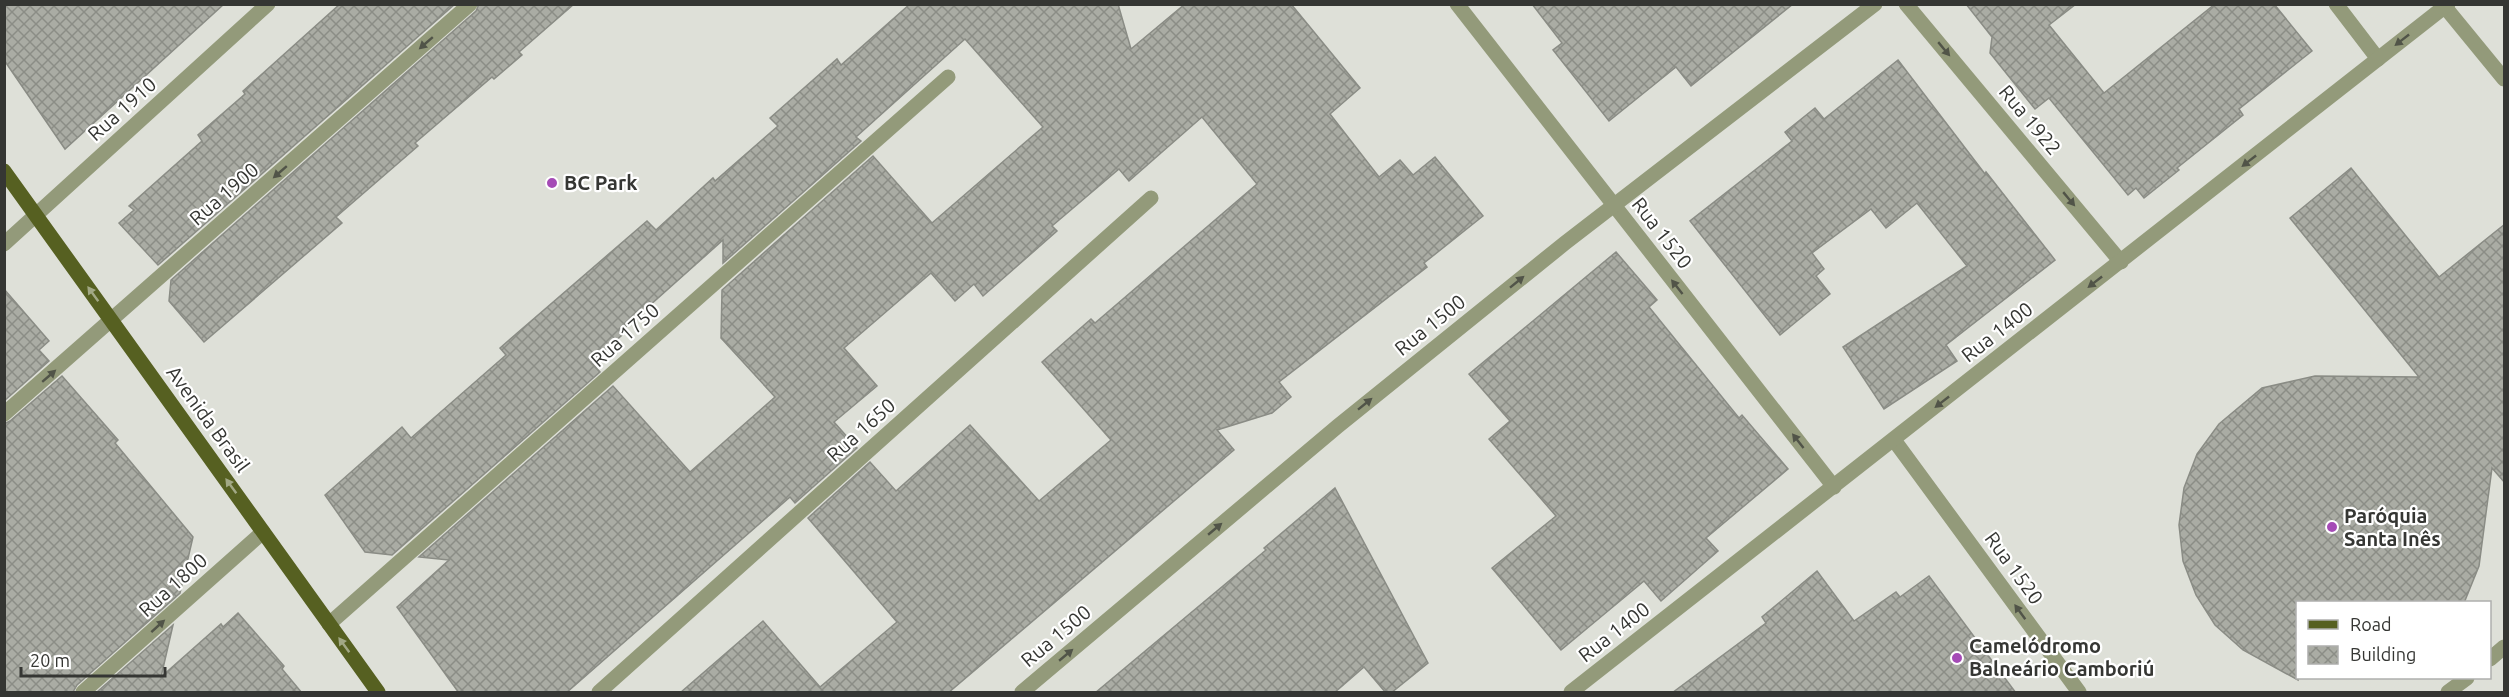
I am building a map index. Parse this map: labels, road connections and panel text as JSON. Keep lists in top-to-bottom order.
{
  "streets": {
    "main road": ["Avenida Brasil"],
    "street": [
      "Rua 1910",
      "Rua 1922",
      "Rua 1900",
      "Rua 1520",
      "Rua 1500",
      "Rua 1400",
      "Rua 1750",
      "Rua 1650",
      "Rua 1800"
    ]
  },
  "crossings": [
    ["Rua 1910", "Avenida Brasil"],
    ["Rua 1922", "Rua 1400"],
    ["Rua 1900", "Avenida Brasil"],
    ["Rua 1520", "Rua 1500"],
    ["Rua 1520", "Rua 1400"],
    ["Rua 1750", "Avenida Brasil"],
    ["Avenida Brasil", "Rua 1800"]
  ],
  "one_way": [
    "Rua 1922",
    "Rua 1520",
    "Rua 1500",
    "Rua 1400",
    "Avenida Brasil",
    "Rua 1800"
  ],
  "places": ["BC Park", "Paróquia Santa Inês", "Camelódromo Balneário Camboriú"],
  "legend": ["Road", "Building"],
  "scale_bar": "20 m"
}
